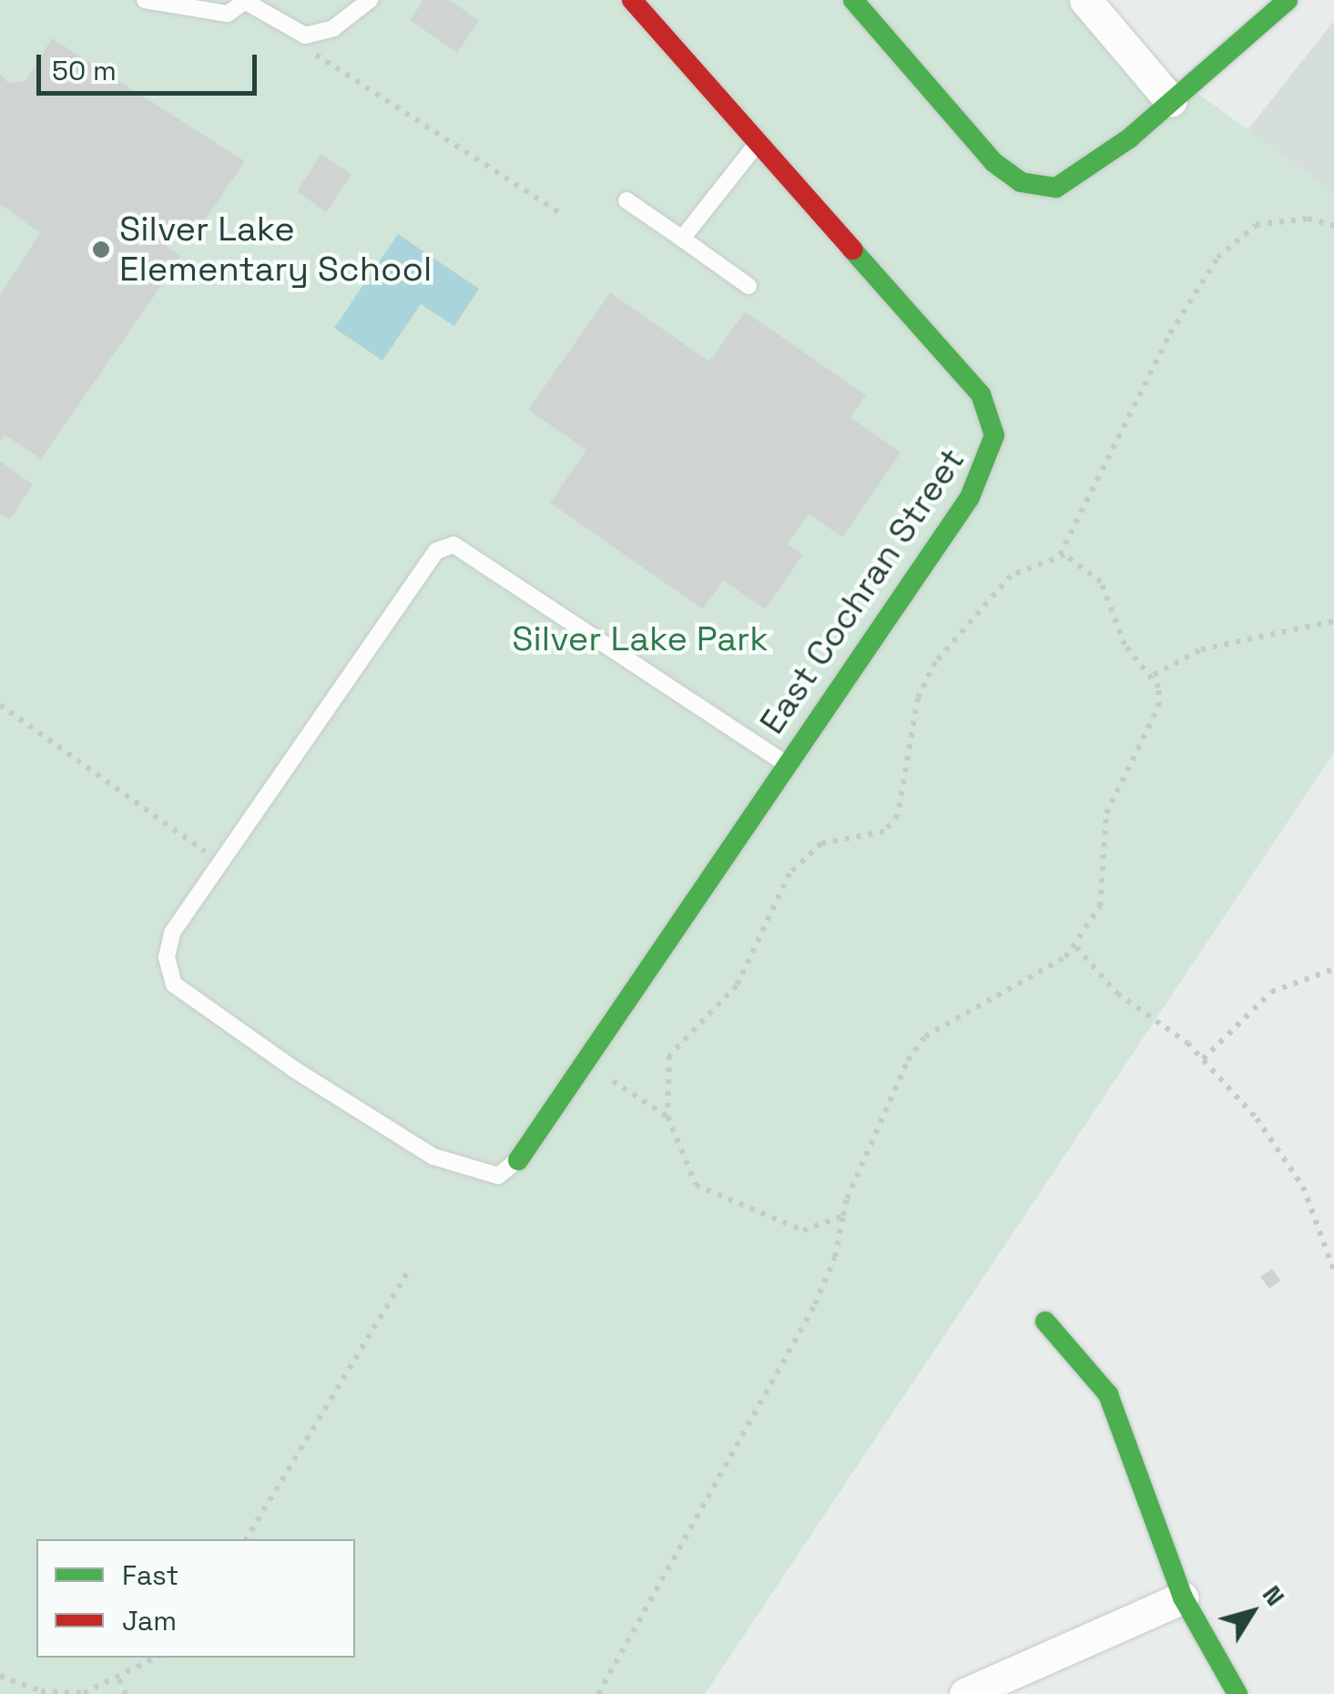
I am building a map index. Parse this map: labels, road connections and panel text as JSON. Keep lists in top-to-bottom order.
{
  "streets": {
    "street": ["East Cochran Street"]
  },
  "parks": ["Silver Lake Park"],
  "places": ["Silver Lake Elementary School"],
  "legend": ["Fast", "Jam"],
  "scale_bar": "50 m",
  "north": "top right"
}
